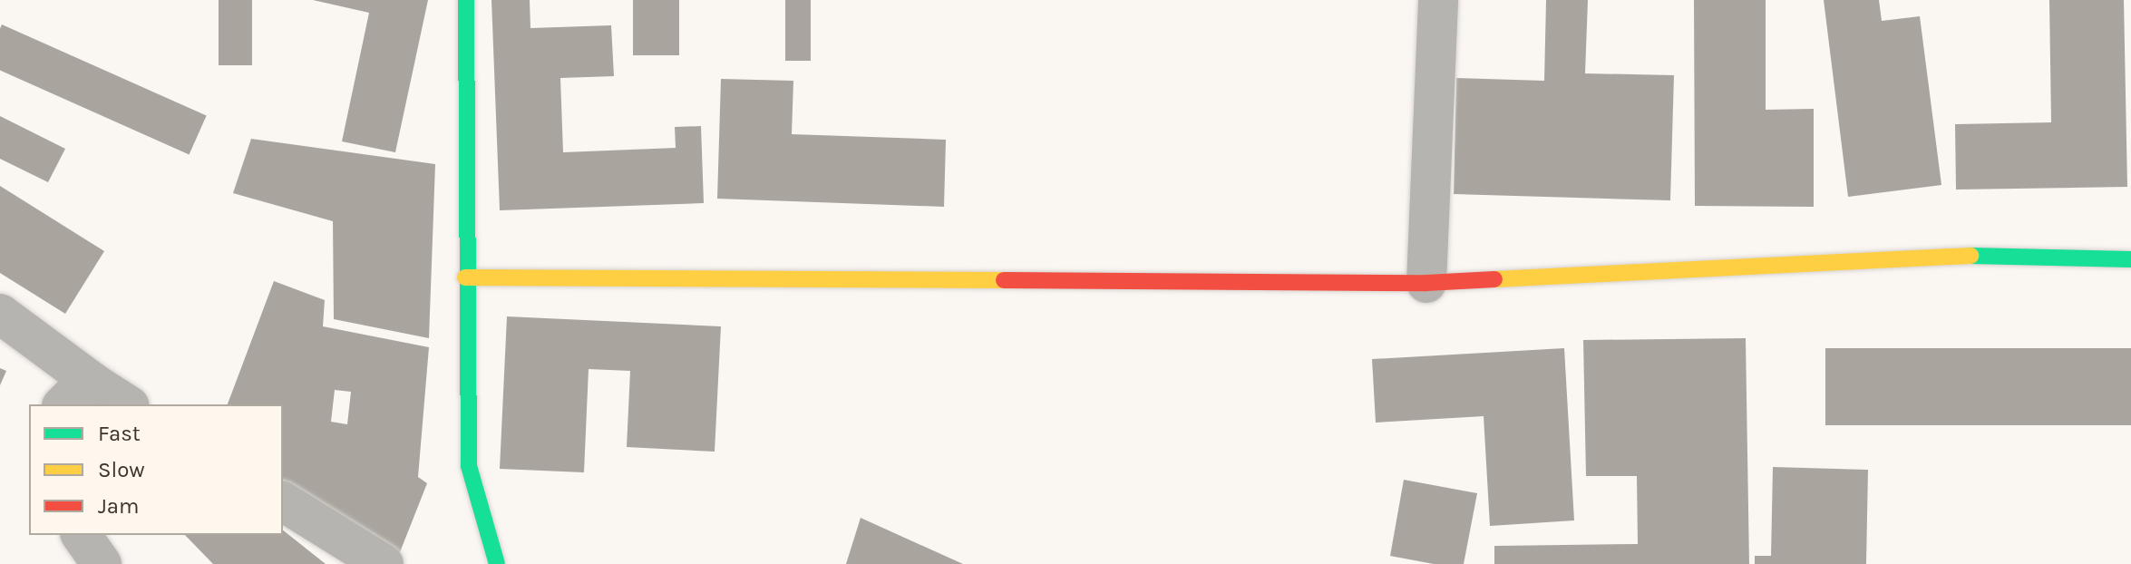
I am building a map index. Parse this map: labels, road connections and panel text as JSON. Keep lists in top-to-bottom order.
{
  "legend": ["Fast", "Slow", "Jam"]
}
